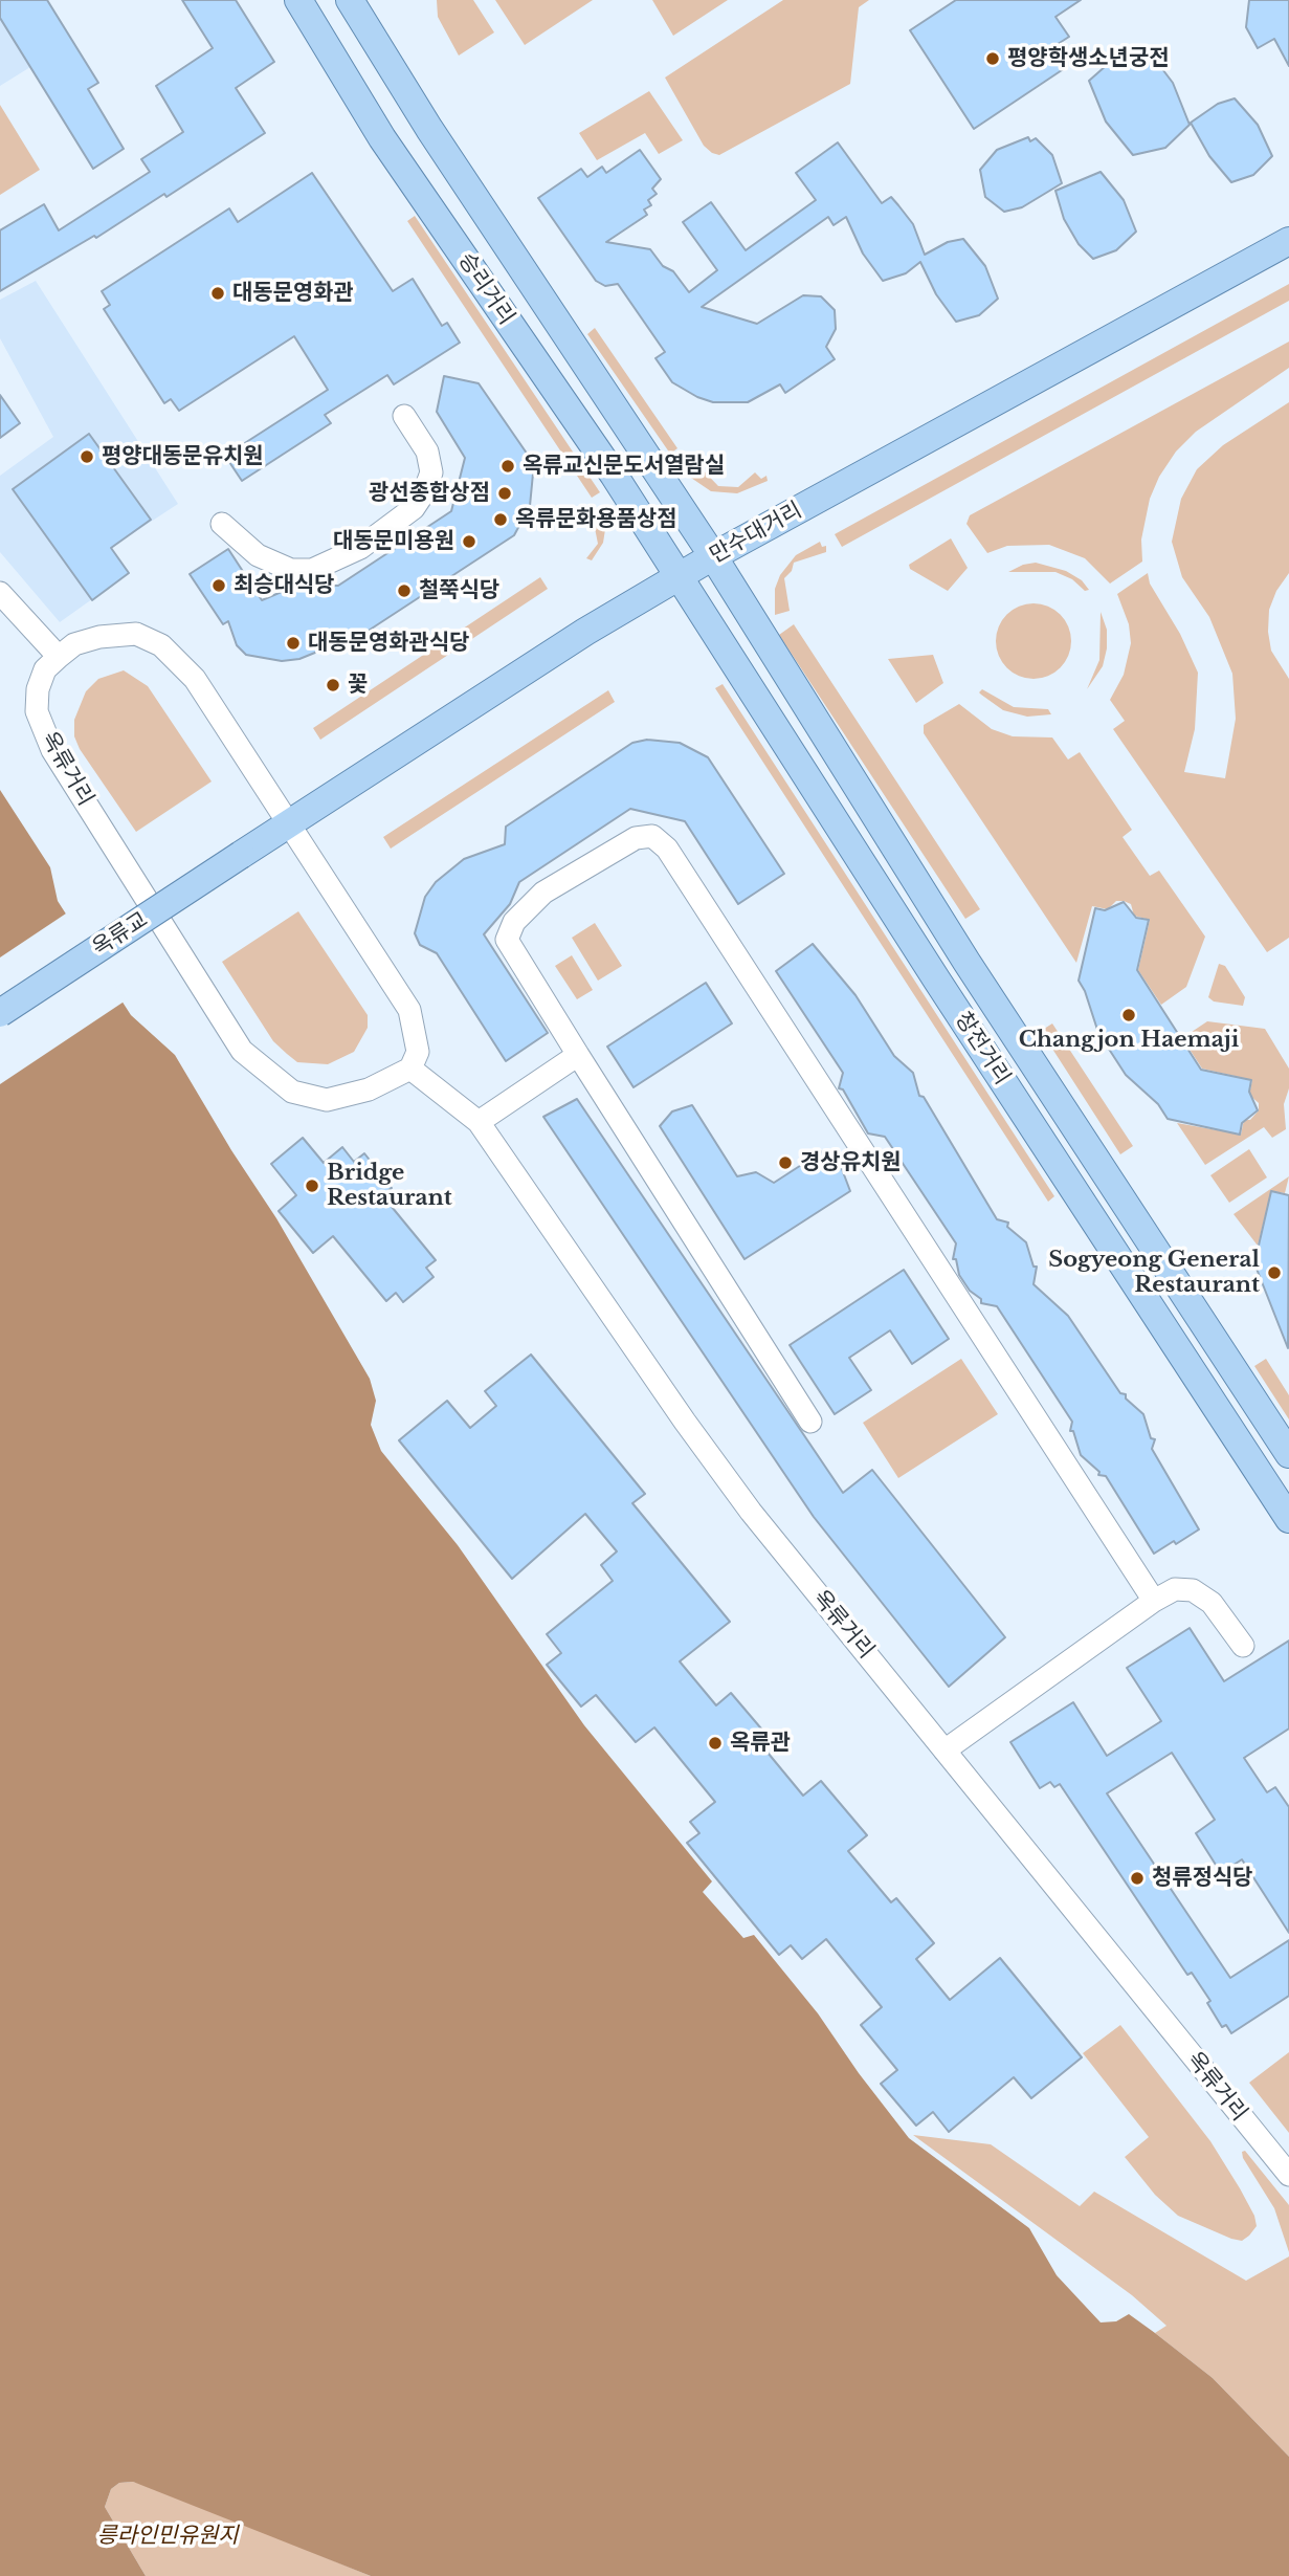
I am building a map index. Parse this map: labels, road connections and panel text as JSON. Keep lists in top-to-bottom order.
{
  "streets": {
    "main road": [
      "승리거리",
      "만수대거리",
      "옥류교",
      "창전거리"
    ],
    "street": ["옥류거리"]
  },
  "crossings": [
    ["승리거리", "만수대거리"],
    ["승리거리", "창전거리"],
    ["만수대거리", "옥류거리"],
    ["만수대거리", "옥류교"],
    ["만수대거리", "창전거리"]
  ],
  "parks": ["릉라인민유원지"],
  "places": [
    "평양학생소년궁전",
    "대동문영화관",
    "평양대동문유치원",
    "옥류교신문도서열람실",
    "광선종합상점",
    "옥류문화용품상점",
    "대동문미용원",
    "최승대식당",
    "철쭉식당",
    "대동문영화관식당",
    "꽃",
    "Changjon Haemaji",
    "경상유치원",
    "Bridge Restaurant",
    "Sogyeong General Restaurant",
    "옥류관",
    "청류정식당"
  ]
}
